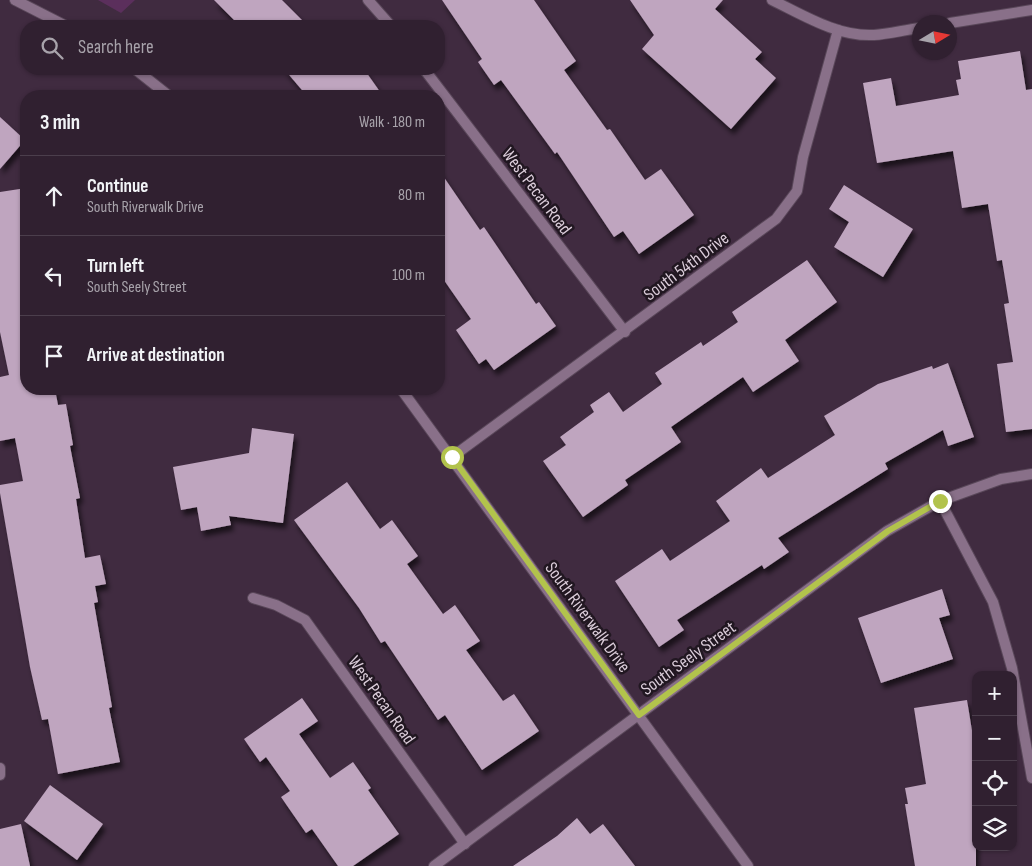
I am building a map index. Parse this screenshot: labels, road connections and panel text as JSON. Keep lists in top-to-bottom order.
{
  "streets": {
    "street": [
      "West Pecan Road",
      "South 54th Drive",
      "South Riverwalk Drive",
      "South Seely Street"
    ]
  },
  "crossings": [
    ["West Pecan Road", "South 54th Drive"],
    ["West Pecan Road", "South Seely Street"],
    ["South 54th Drive", "South Riverwalk Drive"],
    ["South Riverwalk Drive", "South Seely Street"]
  ],
  "north": "right",
  "page": {
    "search": "Search here",
    "heading": ["3 min", "Walk · 180 m"],
    "list": [
      ["Continue", "South Riverwalk Drive", "80 m"],
      ["Turn left", "South Seely Street", "100 m"],
      "Arrive at destination"
    ],
    "map_buttons": ["+", "−"]
  }
}
